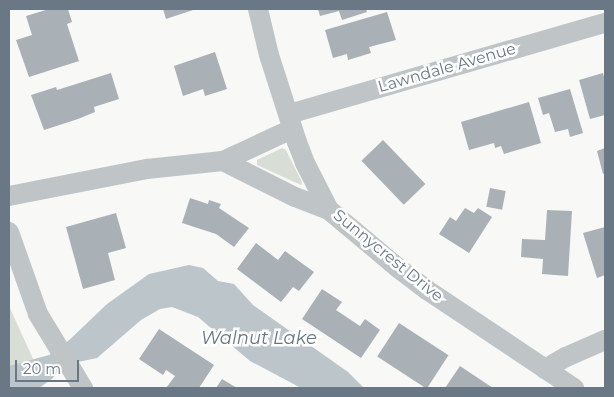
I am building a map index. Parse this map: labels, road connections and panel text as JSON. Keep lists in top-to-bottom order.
{
  "streets": {
    "street": ["Lawndale Avenue", "Sunnycrest Drive"]
  },
  "crossings": [
    ["Lawndale Avenue", "Sunnycrest Drive"]
  ],
  "water": ["Walnut Lake"],
  "scale_bar": "20 m"
}
